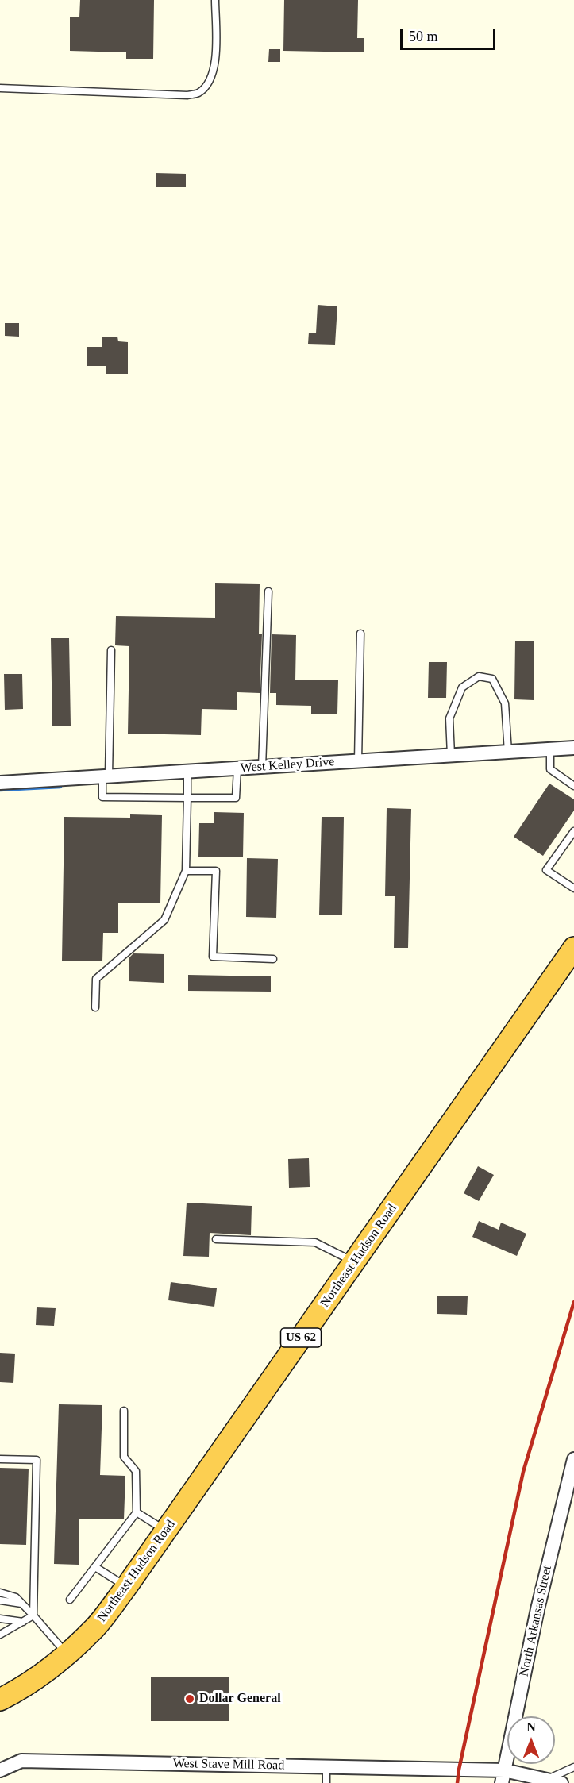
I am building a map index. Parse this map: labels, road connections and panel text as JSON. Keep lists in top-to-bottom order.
{
  "streets": {
    "highway": ["Northeast Hudson Road", "US 62"],
    "street": ["West Kelley Drive", "North Arkansas Street", "West Stave Mill Road"]
  },
  "crossings": [
    ["North Arkansas Street", "West Stave Mill Road"]
  ],
  "places": ["Dollar General"],
  "scale_bar": "50 m",
  "north": "top"
}
